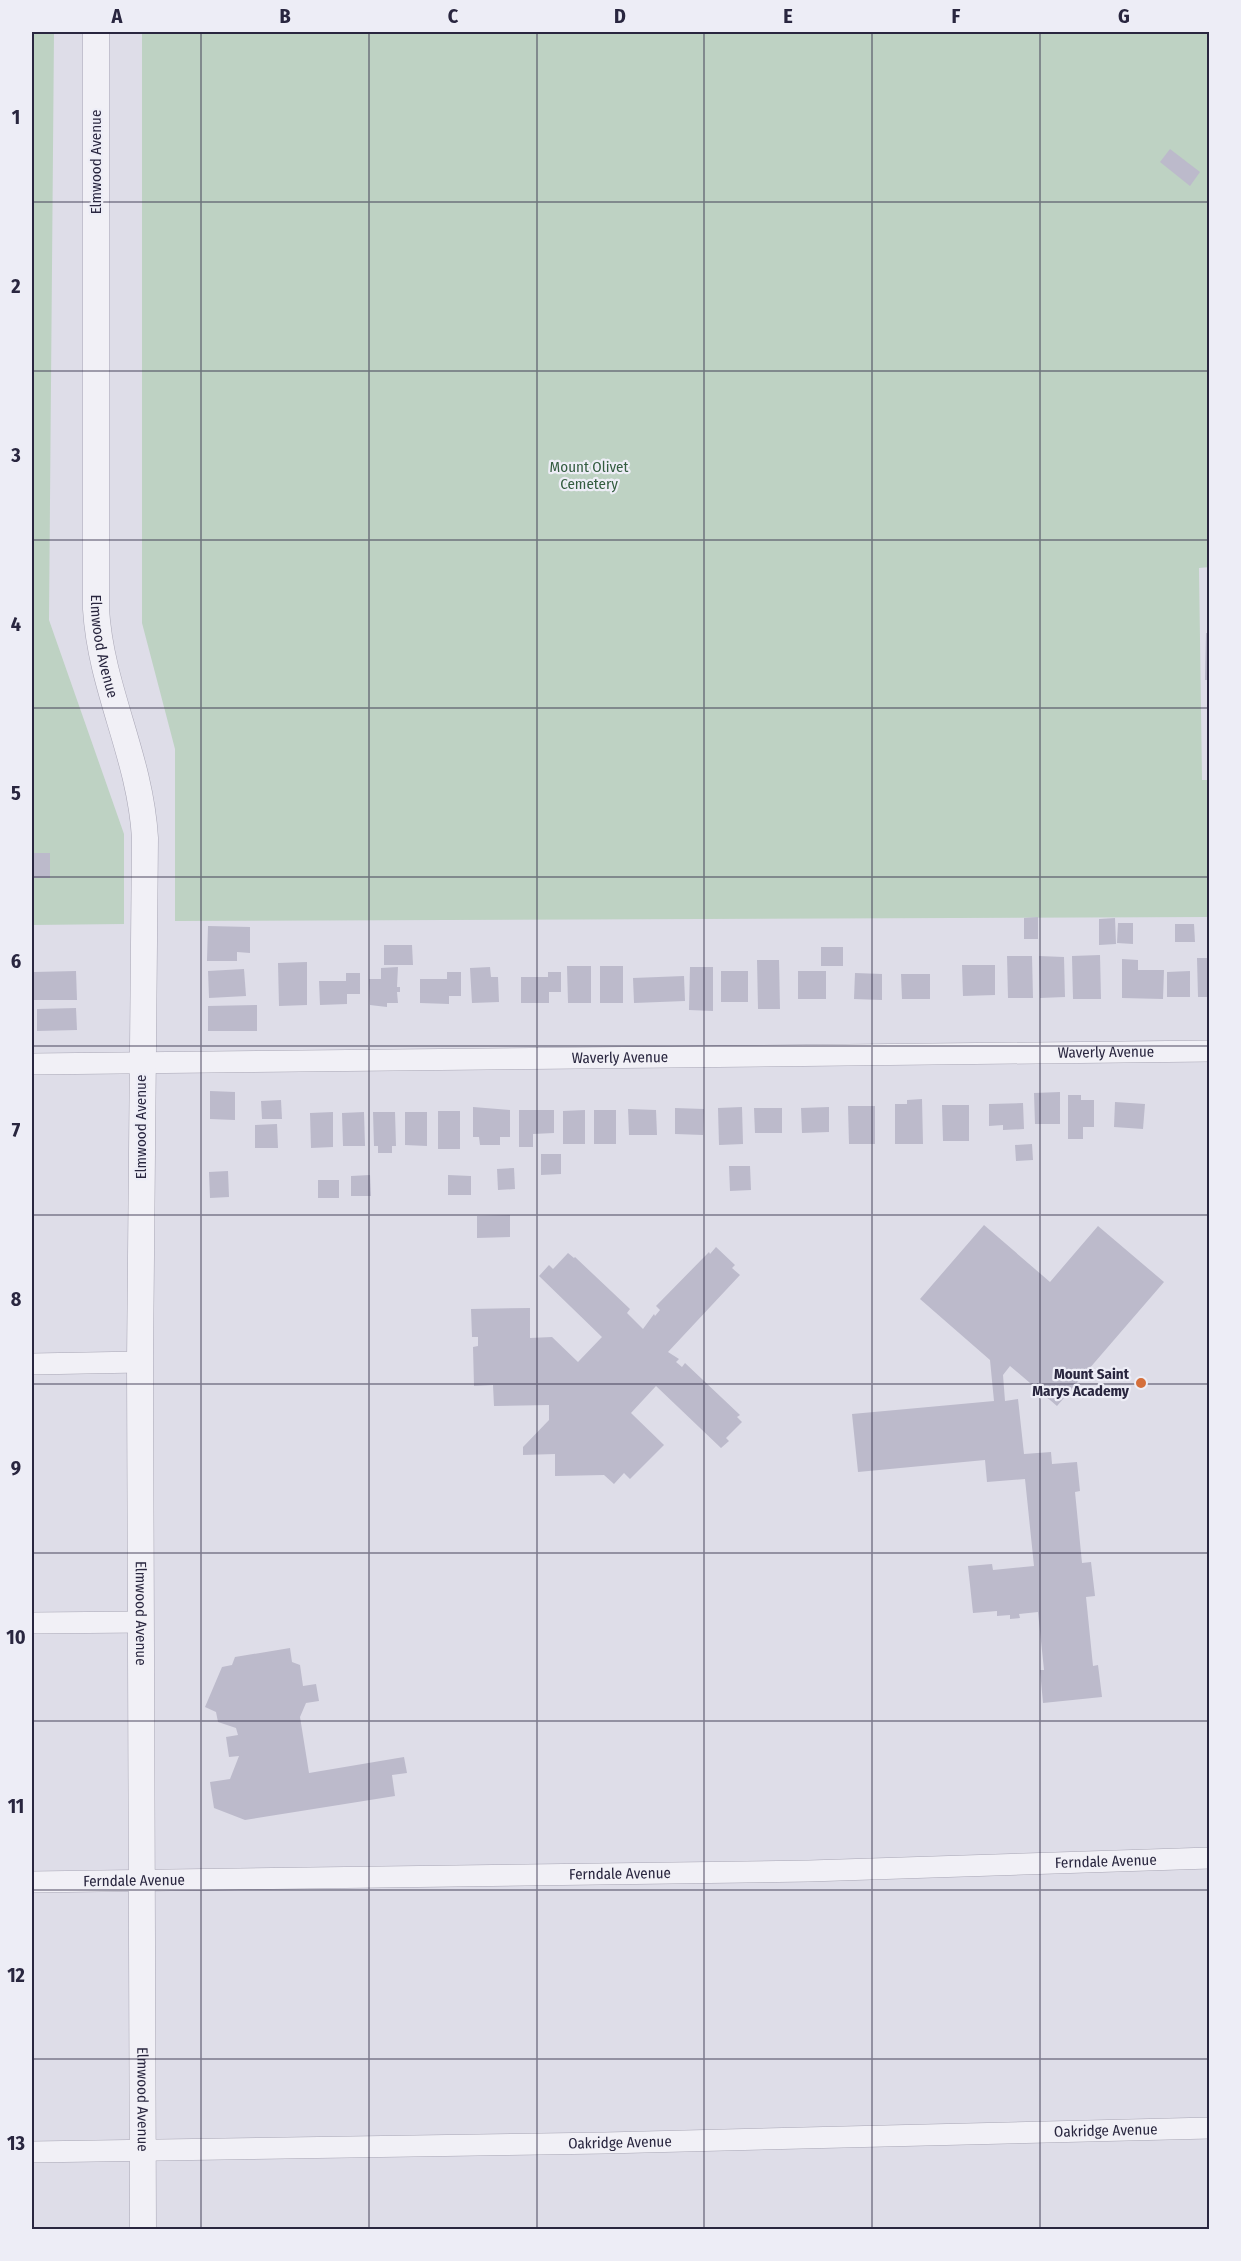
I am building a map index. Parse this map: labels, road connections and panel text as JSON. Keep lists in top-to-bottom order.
{
  "streets": {
    "street": [
      "Elmwood Avenue",
      "Waverly Avenue",
      "Ferndale Avenue",
      "Oakridge Avenue"
    ]
  },
  "crossings": [
    ["Elmwood Avenue", "Waverly Avenue"],
    ["Elmwood Avenue", "Ferndale Avenue"],
    ["Elmwood Avenue", "Oakridge Avenue"]
  ],
  "parks": ["Mount Olivet Cemetery"],
  "places": ["Mount Saint Marys Academy"],
  "grid": {
    "columns": [
      "A",
      "B",
      "C",
      "D",
      "E",
      "F",
      "G"
    ],
    "rows": [
      "1",
      "2",
      "3",
      "4",
      "5",
      "6",
      "7",
      "8",
      "9",
      "10",
      "11",
      "12",
      "13"
    ]
  }
}
